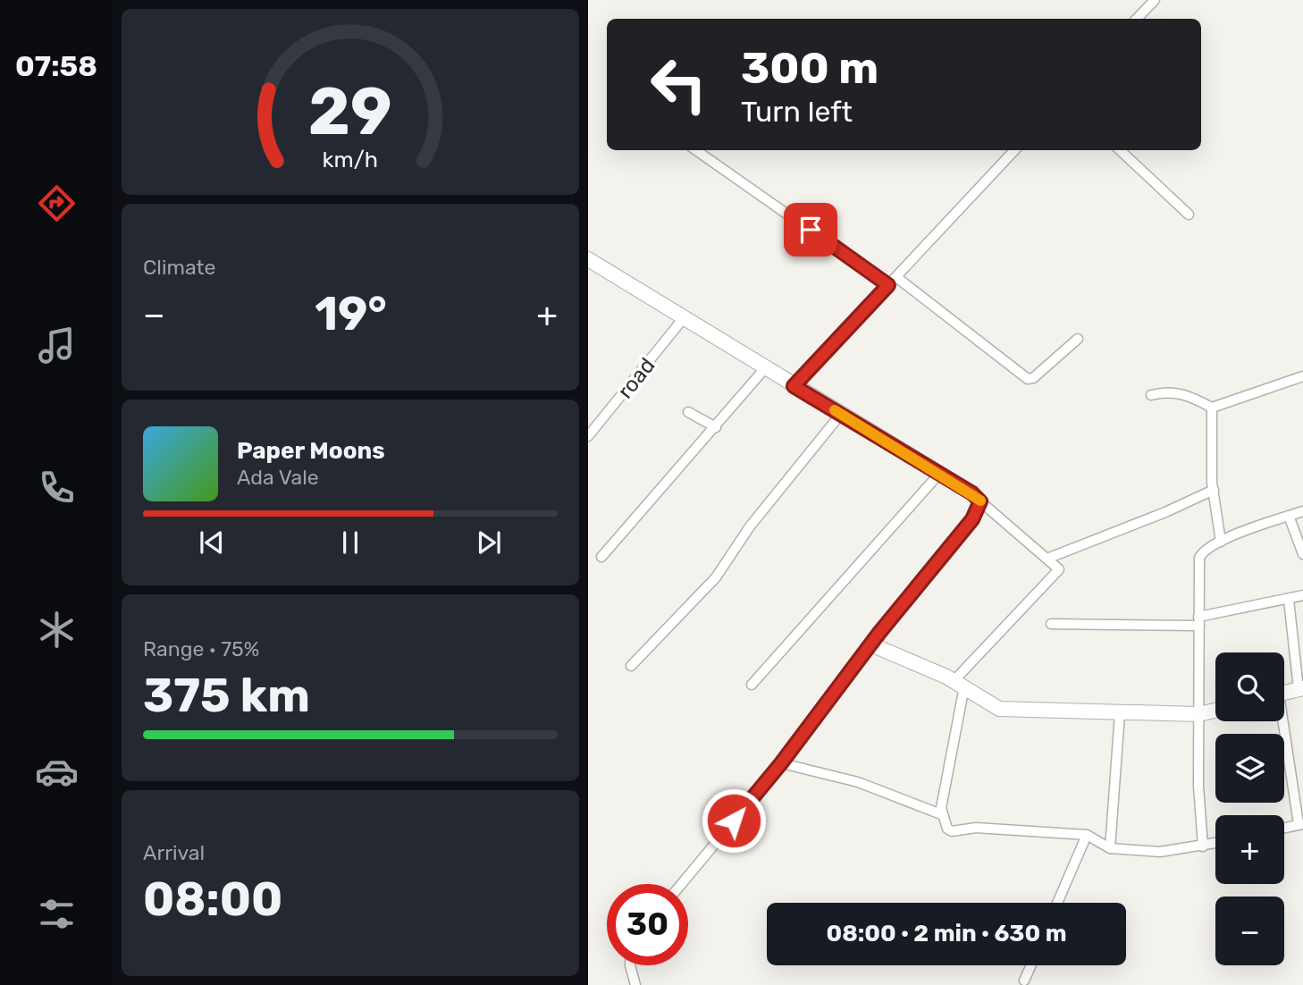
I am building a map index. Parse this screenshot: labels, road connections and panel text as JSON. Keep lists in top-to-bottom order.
{
  "streets": {
    "street": ["road"]
  },
  "page": {
    "tabs": "07:58",
    "turn": ["300 m", "Turn left"],
    "tile": [
      "Climate",
      ["Range · 75%", "375 km"],
      ["Arrival", "08:00"]
    ],
    "heat": ["−", "19°", "+"],
    "song": ["Paper Moons", "Ada Vale"],
    "map_buttons": ["+", "−"],
    "limit": "30",
    "trip": "08:00 · 2 min · 630 m",
    "gauge": ["29", "km/h"]
  }
}
